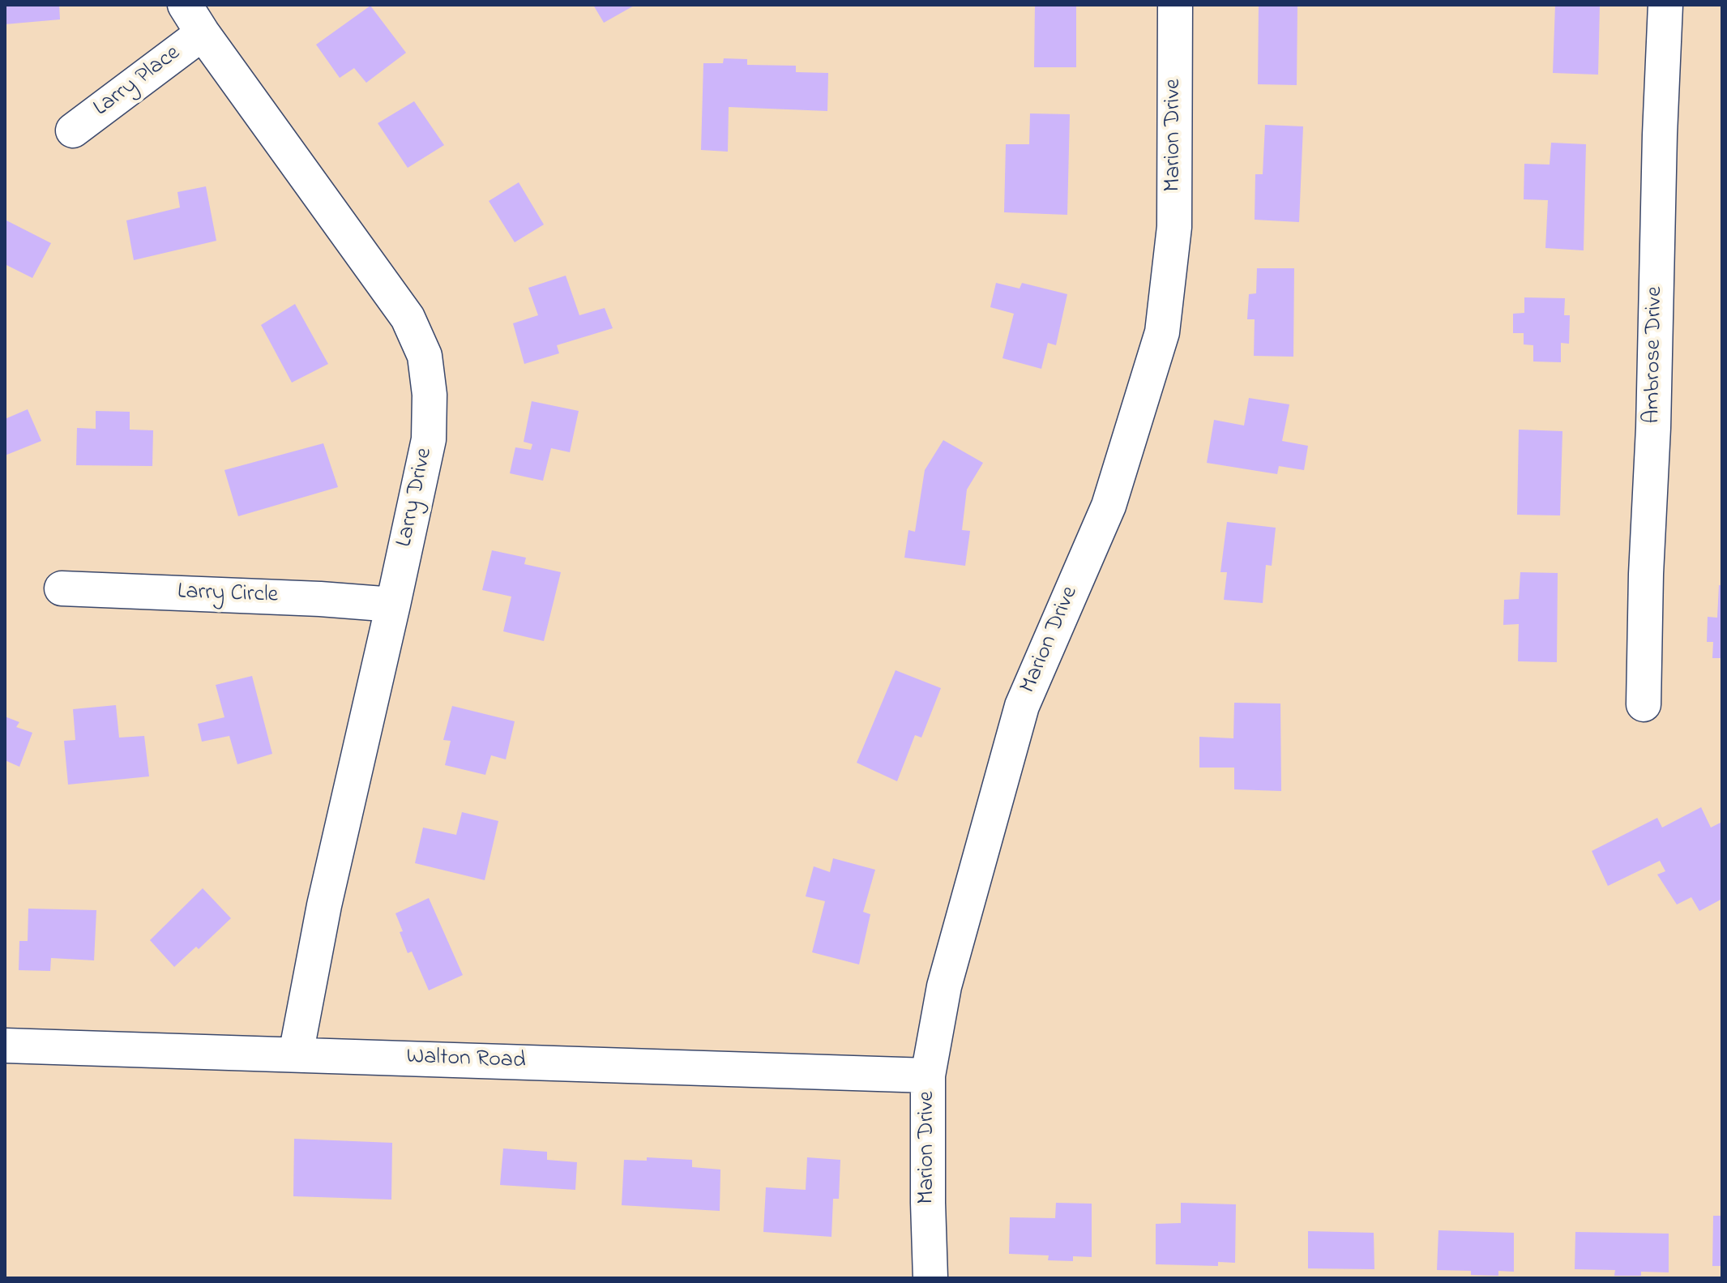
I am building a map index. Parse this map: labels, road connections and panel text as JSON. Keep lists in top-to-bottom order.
{
  "streets": {
    "street": [
      "Larry Place",
      "Marion Drive",
      "Ambrose Drive",
      "Larry Drive",
      "Larry Circle",
      "Walton Road"
    ]
  },
  "crossings": [
    ["Larry Place", "Larry Drive"],
    ["Marion Drive", "Walton Road"],
    ["Larry Drive", "Larry Circle"],
    ["Larry Drive", "Walton Road"]
  ]
}
